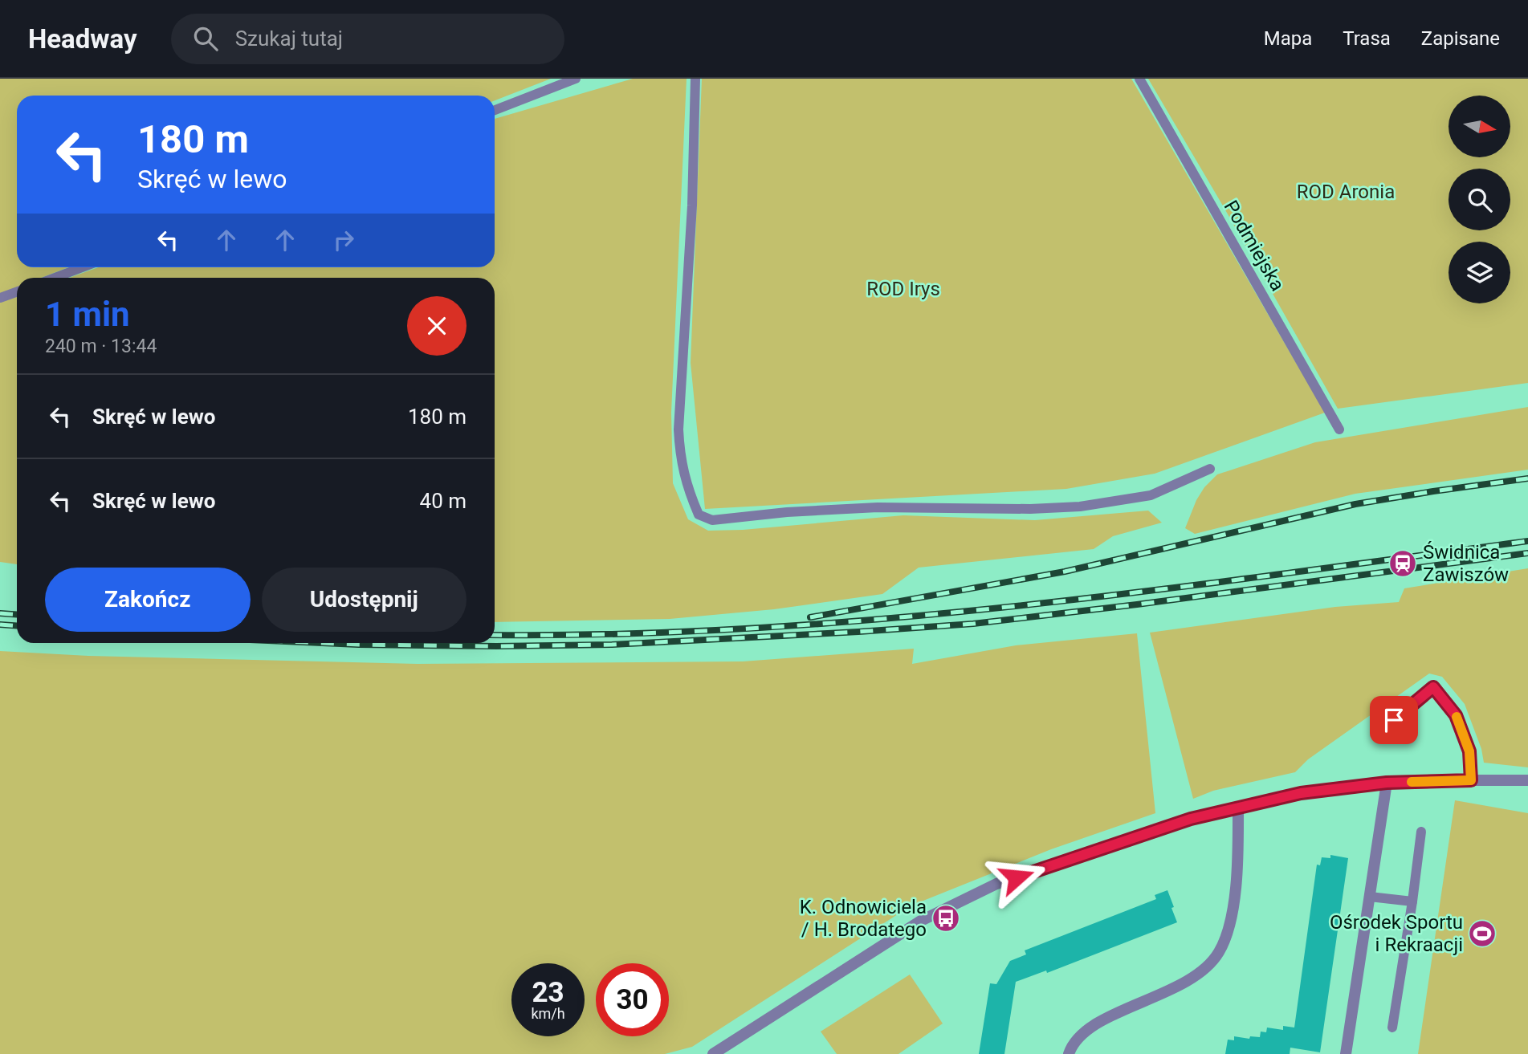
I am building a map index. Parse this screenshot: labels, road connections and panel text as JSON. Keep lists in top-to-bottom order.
{
  "streets": {
    "lane": ["Podmiejska"]
  },
  "parks": ["ROD Aronia", "ROD Irys"],
  "places": {
    "station": ["Świdnica Zawiszów"],
    "bus stop": ["K. Odnowiciela / H. Brodatego"],
    "sports": ["Ośrodek Sportu i Rekraacji"]
  },
  "north": "right",
  "page": {
    "header": "Headway",
    "search": "Szukaj tutaj",
    "nav": ["Mapa", "Trasa", "Zapisane"],
    "turn": ["180 m", "Skręć w lewo"],
    "heading": ["1 min", "240 m · 13:44"],
    "list": [
      {
        "name": "Skręć w lewo",
        "value": "180 m"
      },
      {
        "name": "Skręć w lewo",
        "value": "40 m"
      }
    ],
    "buttons": ["Zakończ", "Udostępnij"],
    "speed": "23 km/h",
    "limit": "30"
  }
}
